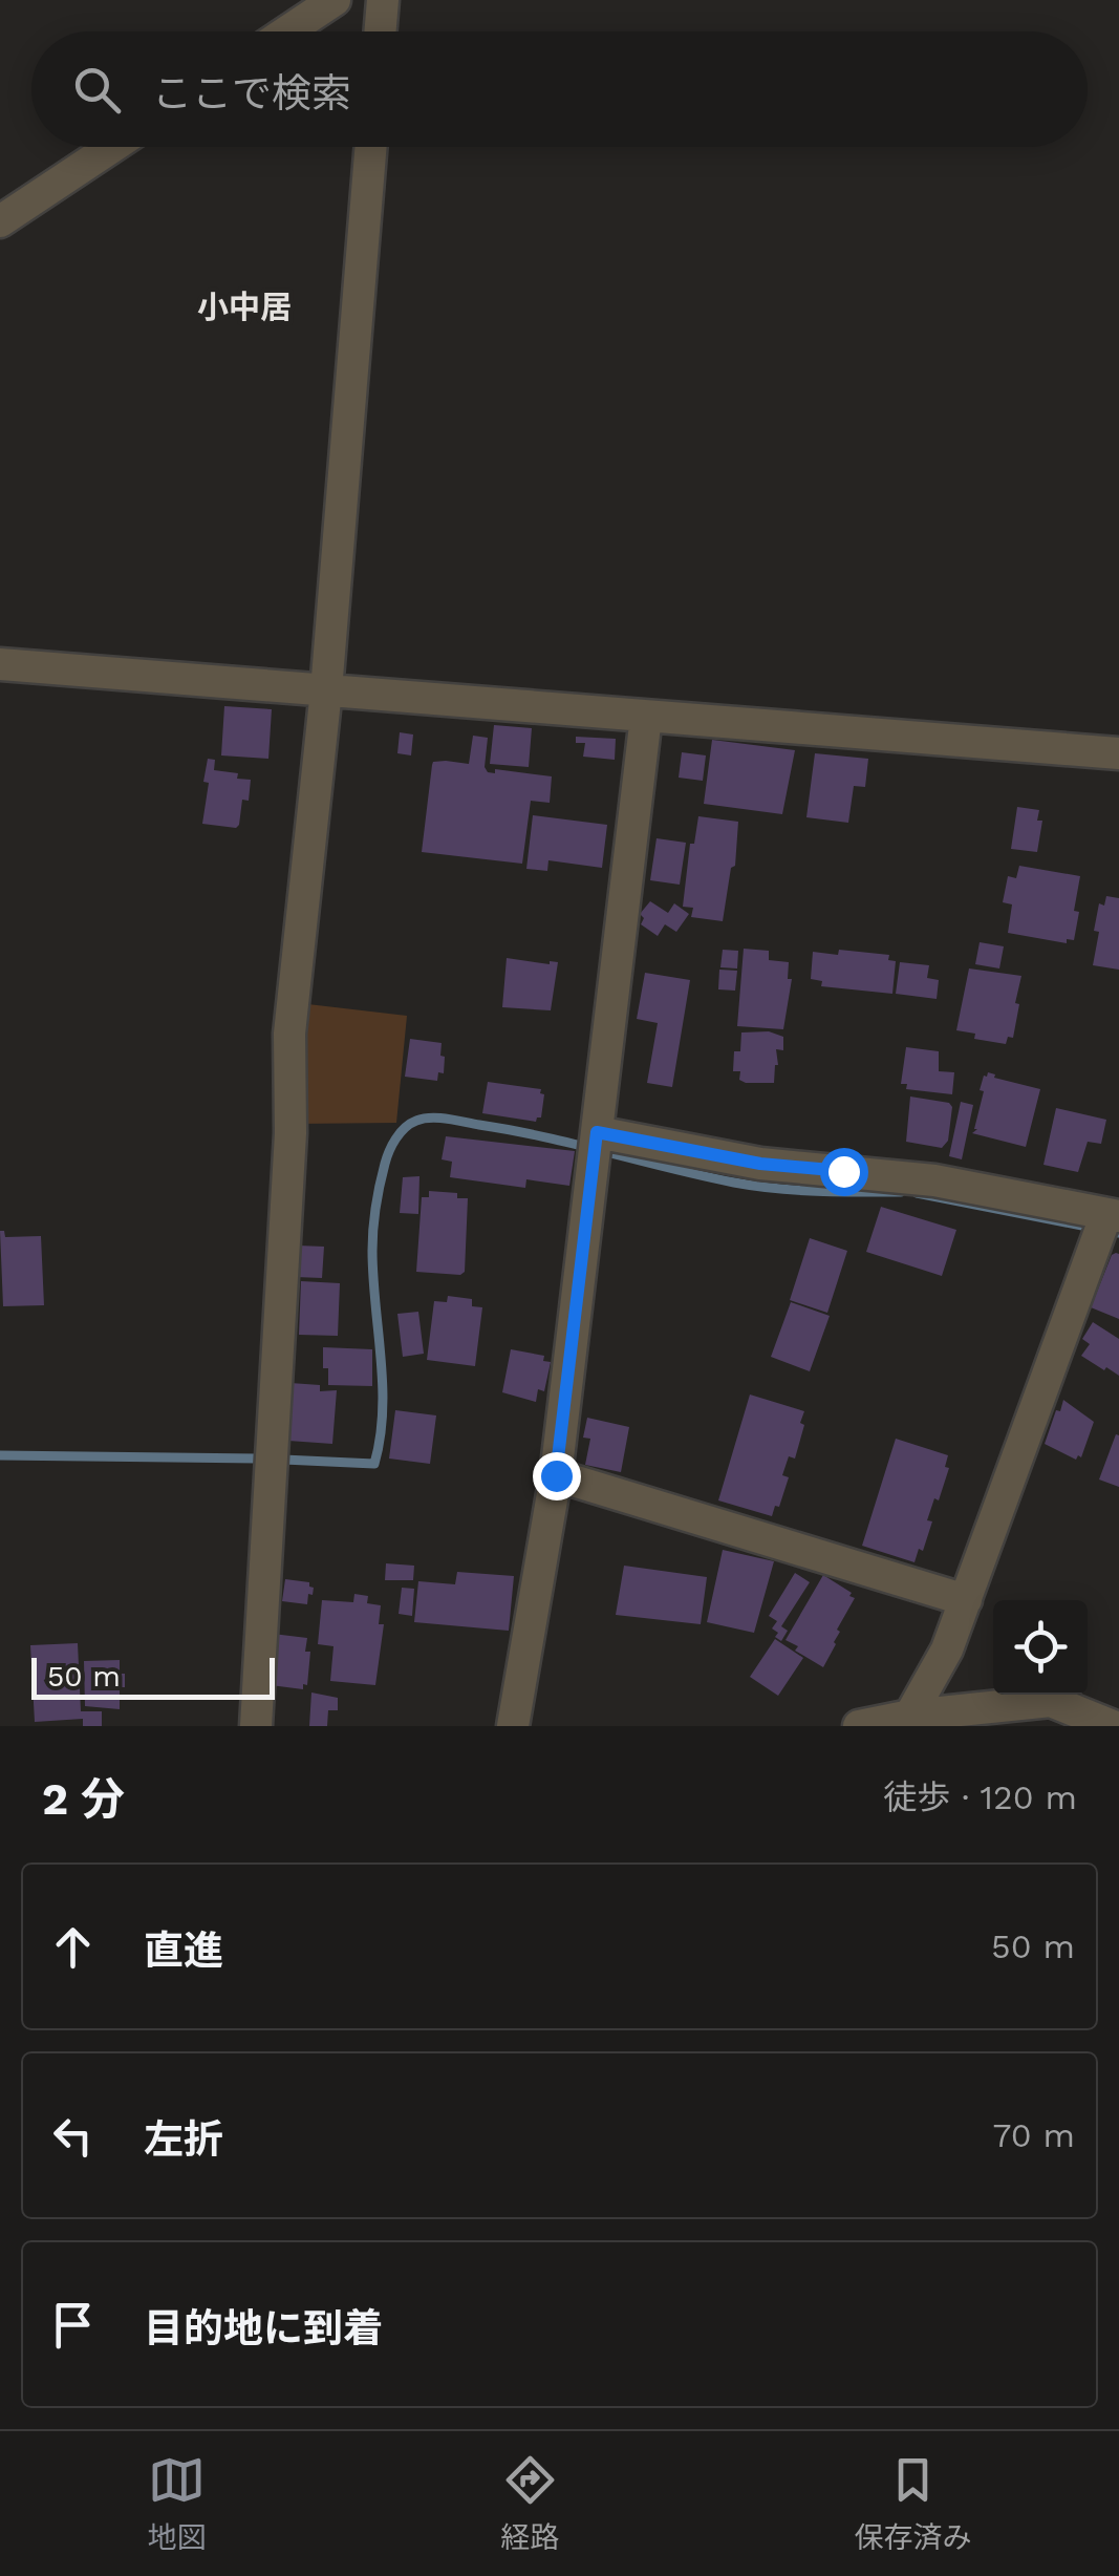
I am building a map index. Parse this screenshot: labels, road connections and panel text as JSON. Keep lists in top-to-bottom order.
{
  "districts": ["小中居"],
  "scale_bar": "50 m",
  "page": {
    "search": "ここで検索",
    "scale": "50 m",
    "heading": ["2 分", "徒歩 · 120 m"],
    "list": [
      ["直進", "50 m"],
      ["左折", "70 m"],
      "目的地に到着"
    ],
    "nav": ["地図", "経路", "保存済み"]
  }
}
